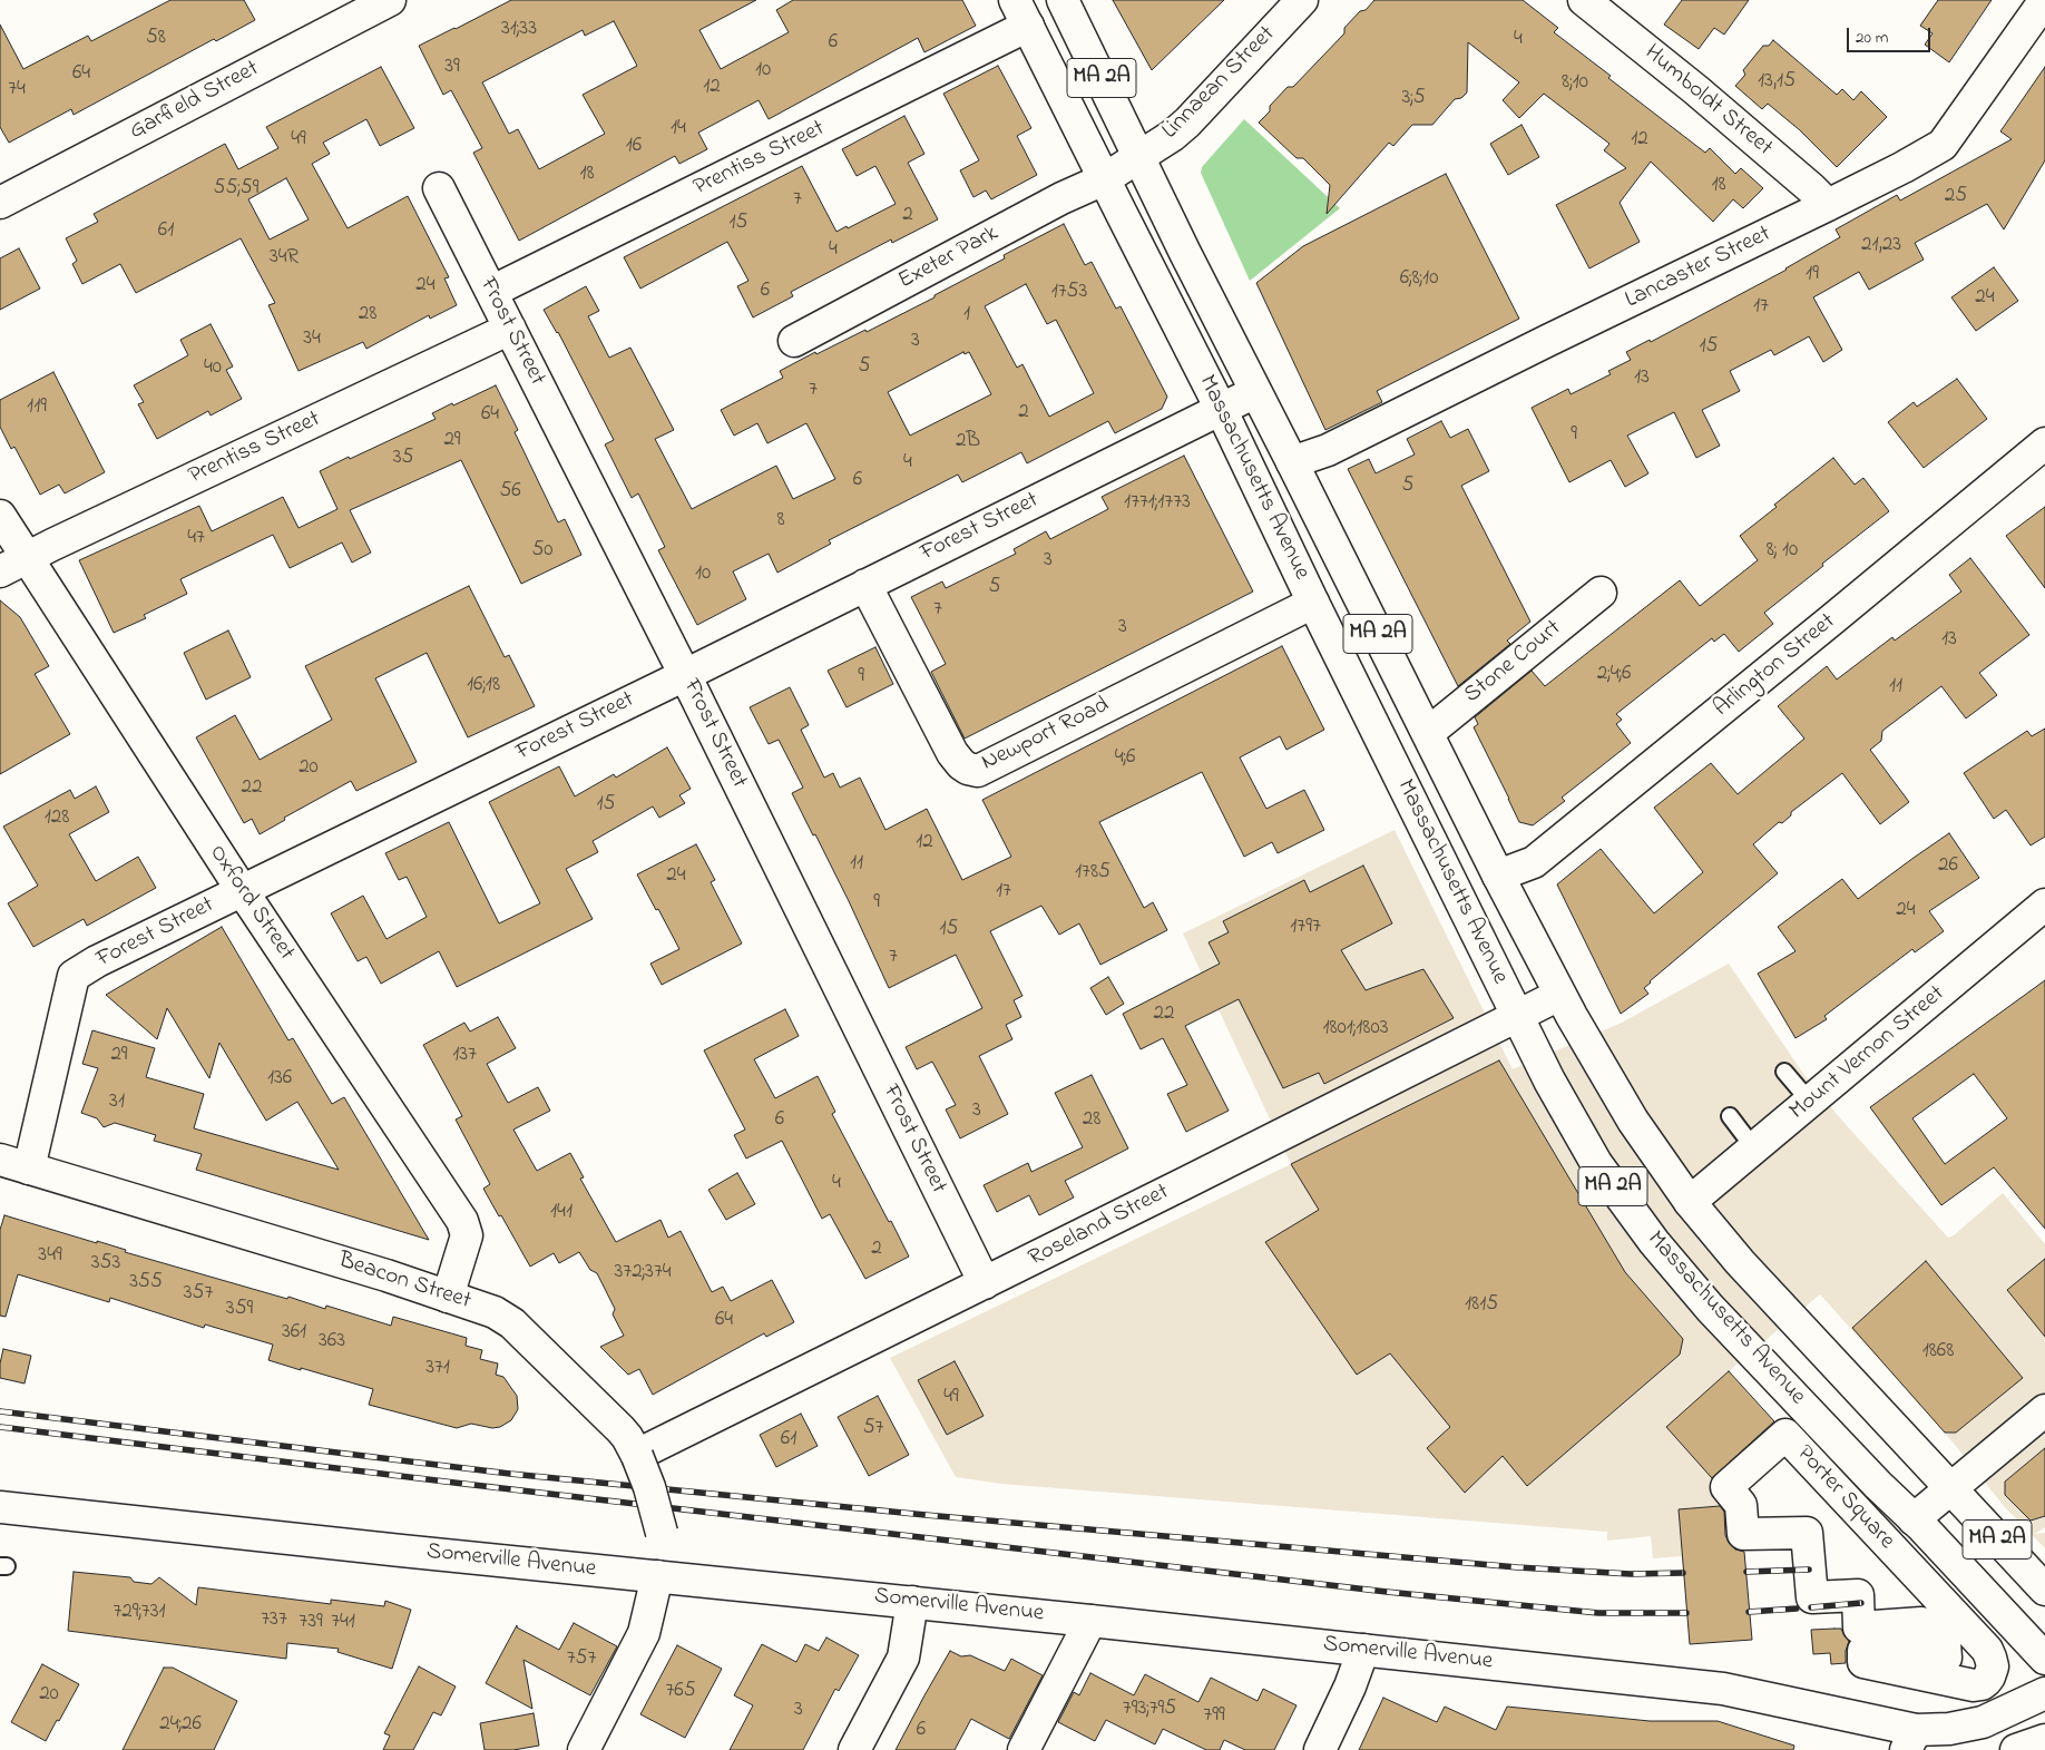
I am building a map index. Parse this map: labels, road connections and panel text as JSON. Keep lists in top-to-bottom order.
{
  "streets": {
    "street": [
      "MA 2A",
      "Linnaean Street",
      "Garfield Street",
      "Humboldt Street",
      "Prentiss Street",
      "Exeter Park",
      "Lancaster Street",
      "Frost Street",
      "Massachusetts Avenue",
      "Forest Street",
      "Stone Court",
      "Arlington Street",
      "Newport Road",
      "Oxford Street",
      "Mount Vernon Street",
      "Roseland Street",
      "Beacon Street",
      "Porter Square",
      "Somerville Avenue"
    ]
  },
  "crossings": [
    ["Linnaean Street", "Exeter Park"],
    ["Linnaean Street", "Massachusetts Avenue"],
    ["Humboldt Street", "Lancaster Street"],
    ["Prentiss Street", "Frost Street"],
    ["Prentiss Street", "Massachusetts Avenue"],
    ["Prentiss Street", "Oxford Street"],
    ["Exeter Park", "Massachusetts Avenue"],
    ["Lancaster Street", "Massachusetts Avenue"],
    ["Frost Street", "Forest Street"],
    ["Frost Street", "Roseland Street"],
    ["Massachusetts Avenue", "Forest Street"],
    ["Massachusetts Avenue", "Stone Court"],
    ["Massachusetts Avenue", "Arlington Street"],
    ["Massachusetts Avenue", "Newport Road"],
    ["Massachusetts Avenue", "Mount Vernon Street"],
    ["Massachusetts Avenue", "Roseland Street"],
    ["Forest Street", "Newport Road"],
    ["Forest Street", "Oxford Street"],
    ["Forest Street", "Beacon Street"],
    ["Oxford Street", "Beacon Street"],
    ["Roseland Street", "Beacon Street"],
    ["Beacon Street", "Somerville Avenue"]
  ],
  "house_numbers": [
    "31;33",
    "58",
    "4",
    "6",
    "39",
    "10",
    "64",
    "13,15",
    "8;10",
    "12",
    "74",
    "3;5",
    "14",
    "49",
    "12",
    "16",
    "18",
    "18",
    "55;59",
    "25",
    "7",
    "2",
    "15",
    "61",
    "21,23",
    "4",
    "34R",
    "19",
    "6;8;10",
    "24",
    "6",
    "1753",
    "24",
    "17",
    "28",
    "1",
    "34",
    "3",
    "15",
    "5",
    "40",
    "13",
    "7",
    "119",
    "2",
    "64",
    "9",
    "29",
    "2B",
    "35",
    "4",
    "6",
    "5",
    "56",
    "1771;1773",
    "8",
    "47",
    "50",
    "8; 10",
    "3",
    "10",
    "5",
    "7",
    "3",
    "13",
    "2;4;6",
    "9",
    "16;18",
    "11",
    "4;6",
    "20",
    "22",
    "15",
    "128",
    "12",
    "11",
    "26",
    "1785",
    "24",
    "17",
    "9",
    "24",
    "1797",
    "15",
    "7",
    "22",
    "1801;1803",
    "29",
    "137",
    "136",
    "31",
    "3",
    "6",
    "28",
    "4",
    "141",
    "2",
    "349",
    "353",
    "372;374",
    "355",
    "357",
    "1815",
    "359",
    "64",
    "361",
    "363",
    "1868",
    "371",
    "49",
    "57",
    "61",
    "729;731",
    "737",
    "739",
    "741",
    "757",
    "765",
    "20",
    "793;795",
    "3",
    "799",
    "24;26",
    "6"
  ],
  "scale_bar": "20 m"
}
